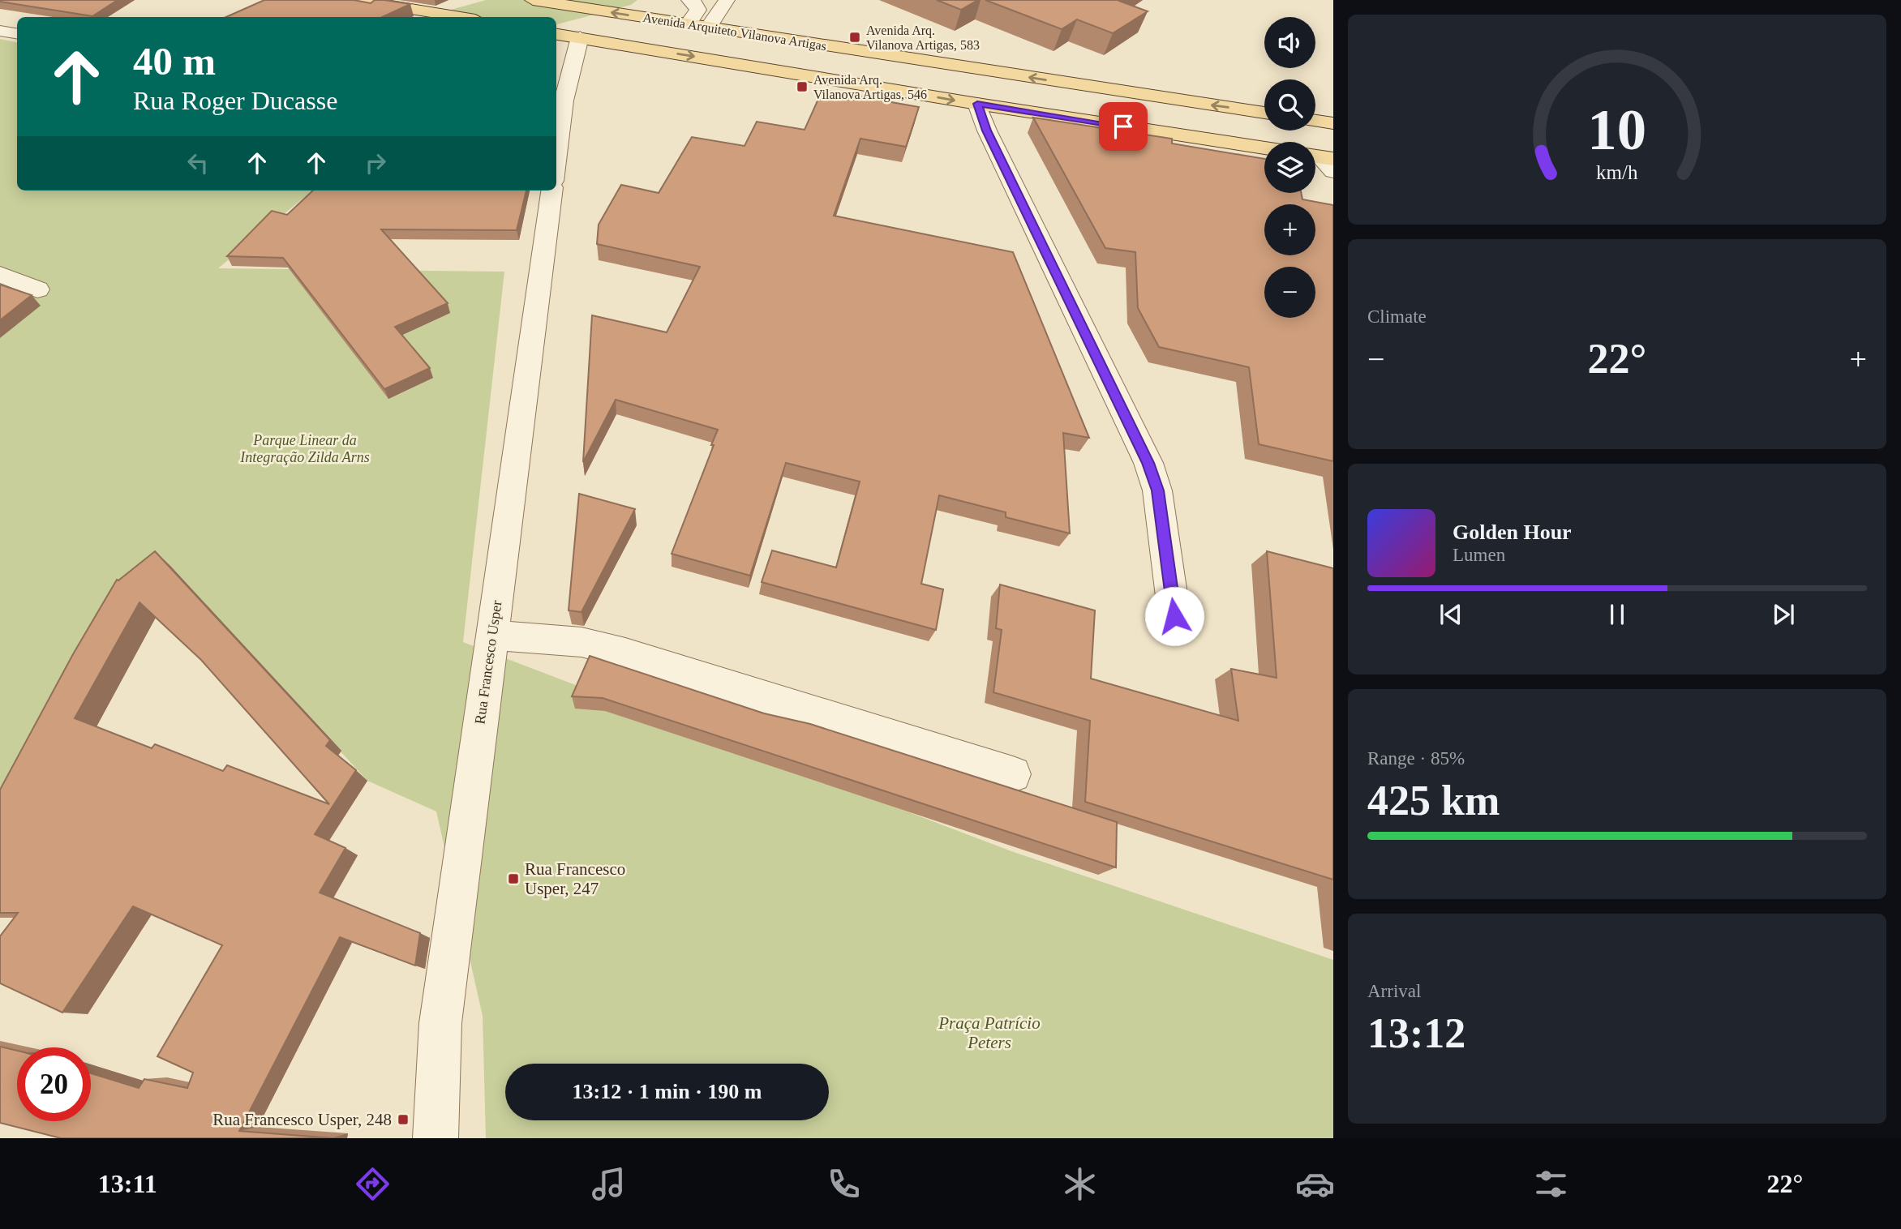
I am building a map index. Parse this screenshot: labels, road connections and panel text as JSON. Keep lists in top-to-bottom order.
{
  "streets": {
    "main road": ["Avenida Arquiteto Vilanova Artigas"],
    "street": ["Rua Francesco Usper"]
  },
  "parks": ["Parque Linear da Integração Zilda Arns", "Praça Patrício Peters"],
  "places": {
    "transit": [
      "Avenida Arq. Vilanova Artigas, 583",
      "Avenida Arq. Vilanova Artigas, 546",
      "Rua Francesco Usper, 247",
      "Rua Francesco Usper, 248"
    ]
  },
  "page": {
    "map_buttons": ["+", "−"],
    "turn": ["40 m", "Rua Roger Ducasse"],
    "tile": [
      "Climate",
      ["Range · 85%", "425 km"],
      ["Arrival", "13:12"]
    ],
    "heat": ["−", "22°", "+"],
    "song": ["Golden Hour", "Lumen"],
    "limit": "20",
    "trip": "13:12 · 1 min · 190 m",
    "tabs": ["13:11", "22°"],
    "gauge": ["10", "km/h"]
  }
}
